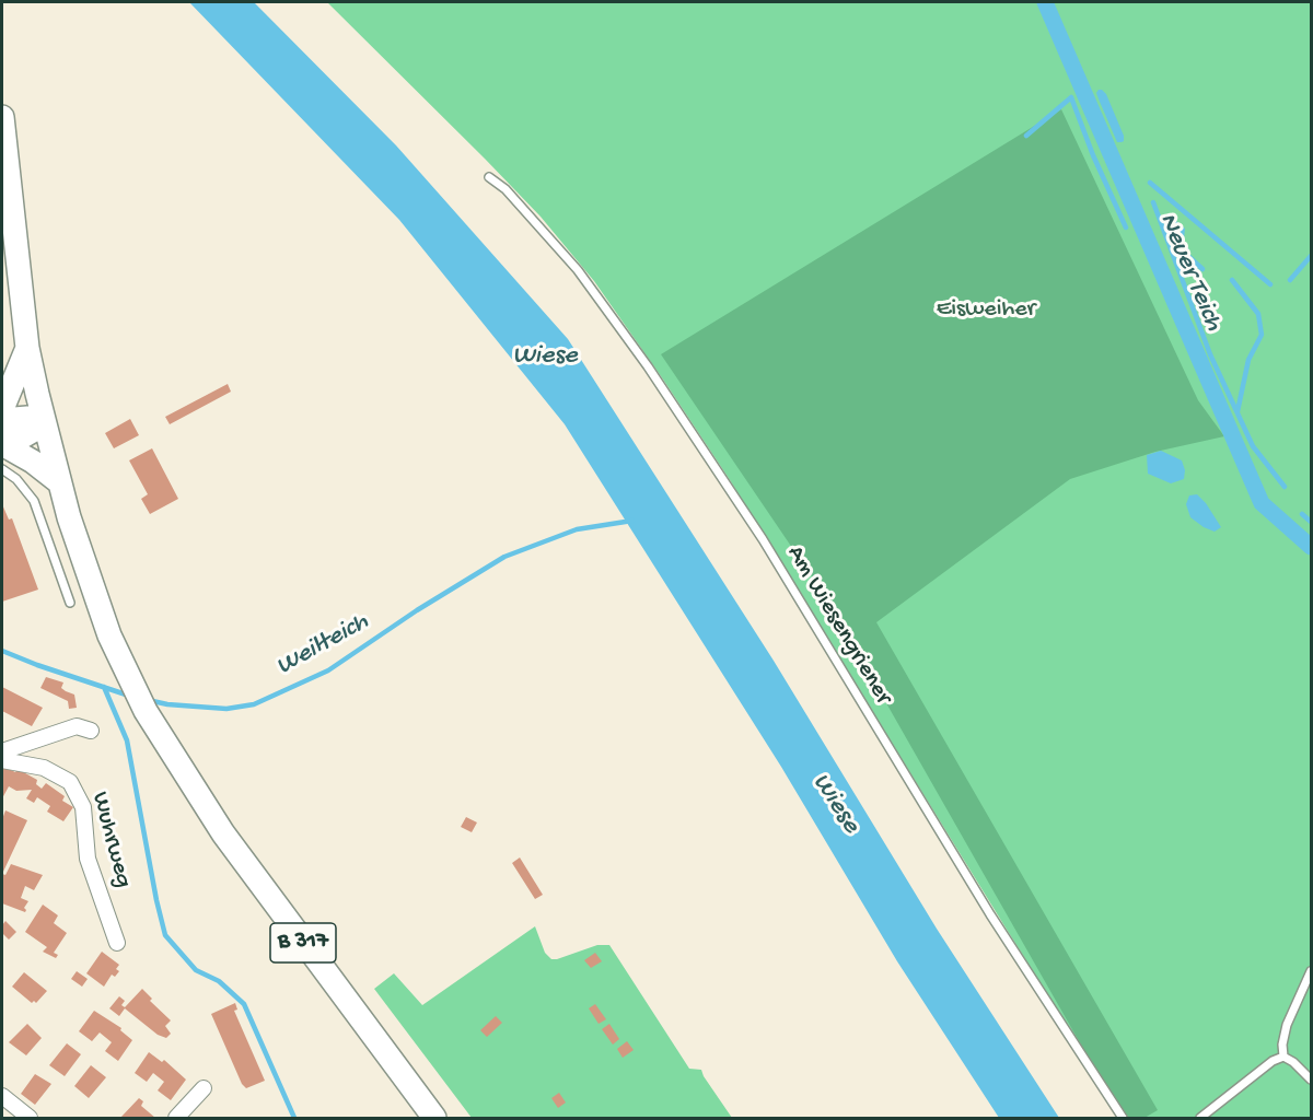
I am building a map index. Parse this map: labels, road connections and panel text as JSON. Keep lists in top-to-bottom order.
{
  "streets": {
    "main road": ["B 317"],
    "street": ["Wuhrweg"],
    "lane": ["Am Wiesengriener"]
  },
  "water": ["Neuer Teich", "Wiese", "Weilteich"],
  "parks": ["Eisweiher"]
}
